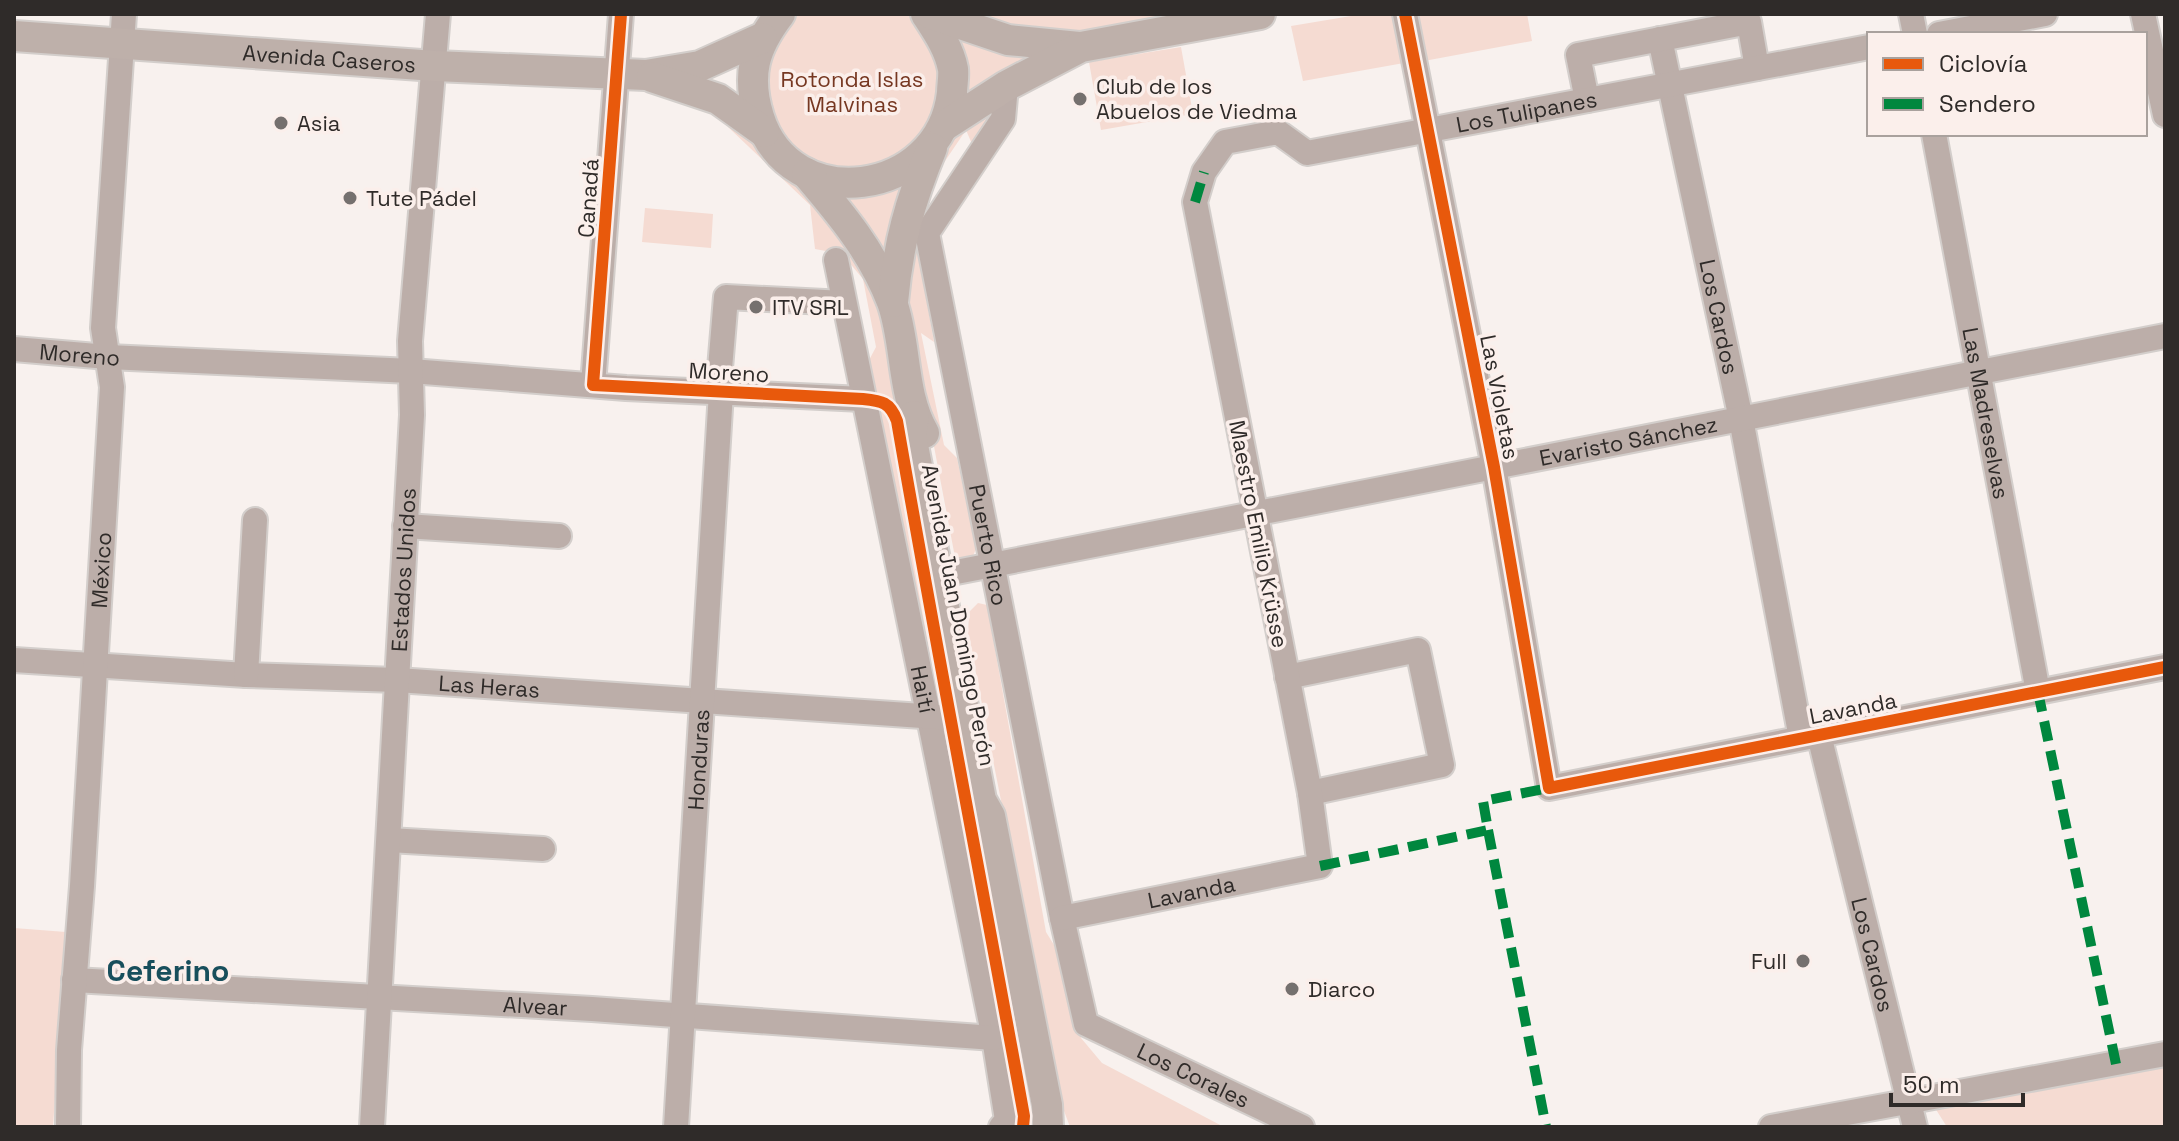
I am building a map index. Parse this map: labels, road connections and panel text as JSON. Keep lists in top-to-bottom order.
{
  "streets": {
    "main road": ["Avenida Caseros", "Avenida Juan Domingo Perón"],
    "street": [
      "Los Tulipanes",
      "Canadá",
      "Los Cardos",
      "Moreno",
      "Las Violetas",
      "Las Madreselvas",
      "Evaristo Sánchez",
      "Maestro Emilio Krüsse",
      "Puerto Rico",
      "México",
      "Estados Unidos",
      "Las Heras",
      "Haití",
      "Lavanda",
      "Honduras",
      "Alvear",
      "Los Corales"
    ]
  },
  "crossings": [
    ["Avenida Caseros", "Canadá"],
    ["Avenida Caseros", "México"],
    ["Avenida Caseros", "Estados Unidos"],
    ["Los Tulipanes", "Los Cardos"],
    ["Los Tulipanes", "Las Violetas"],
    ["Los Tulipanes", "Maestro Emilio Krüsse"],
    ["Canadá", "Moreno"],
    ["Los Cardos", "Evaristo Sánchez"],
    ["Los Cardos", "Lavanda"],
    ["Moreno", "México"],
    ["Moreno", "Estados Unidos"],
    ["Moreno", "Haití"],
    ["Moreno", "Honduras"],
    ["Las Violetas", "Evaristo Sánchez"],
    ["Las Violetas", "Lavanda"],
    ["Las Madreselvas", "Evaristo Sánchez"],
    ["Las Madreselvas", "Lavanda"],
    ["Evaristo Sánchez", "Maestro Emilio Krüsse"],
    ["Evaristo Sánchez", "Puerto Rico"],
    ["Evaristo Sánchez", "Avenida Juan Domingo Perón"],
    ["Maestro Emilio Krüsse", "Lavanda"],
    ["Puerto Rico", "Lavanda"],
    ["Puerto Rico", "Los Corales"],
    ["México", "Las Heras"],
    ["México", "Alvear"],
    ["Estados Unidos", "Las Heras"],
    ["Estados Unidos", "Alvear"],
    ["Avenida Juan Domingo Perón", "Las Heras"],
    ["Las Heras", "Haití"],
    ["Las Heras", "Honduras"],
    ["Haití", "Honduras"],
    ["Haití", "Alvear"],
    ["Honduras", "Alvear"]
  ],
  "districts": ["Ceferino"],
  "parks": ["Rotonda Islas Malvinas"],
  "places": [
    "Club de los Abuelos de Viedma",
    "Asia",
    "Tute Pádel",
    "ITV SRL",
    "Full",
    "Diarco"
  ],
  "legend": ["Ciclovía", "Sendero"],
  "scale_bar": "50 m"
}
